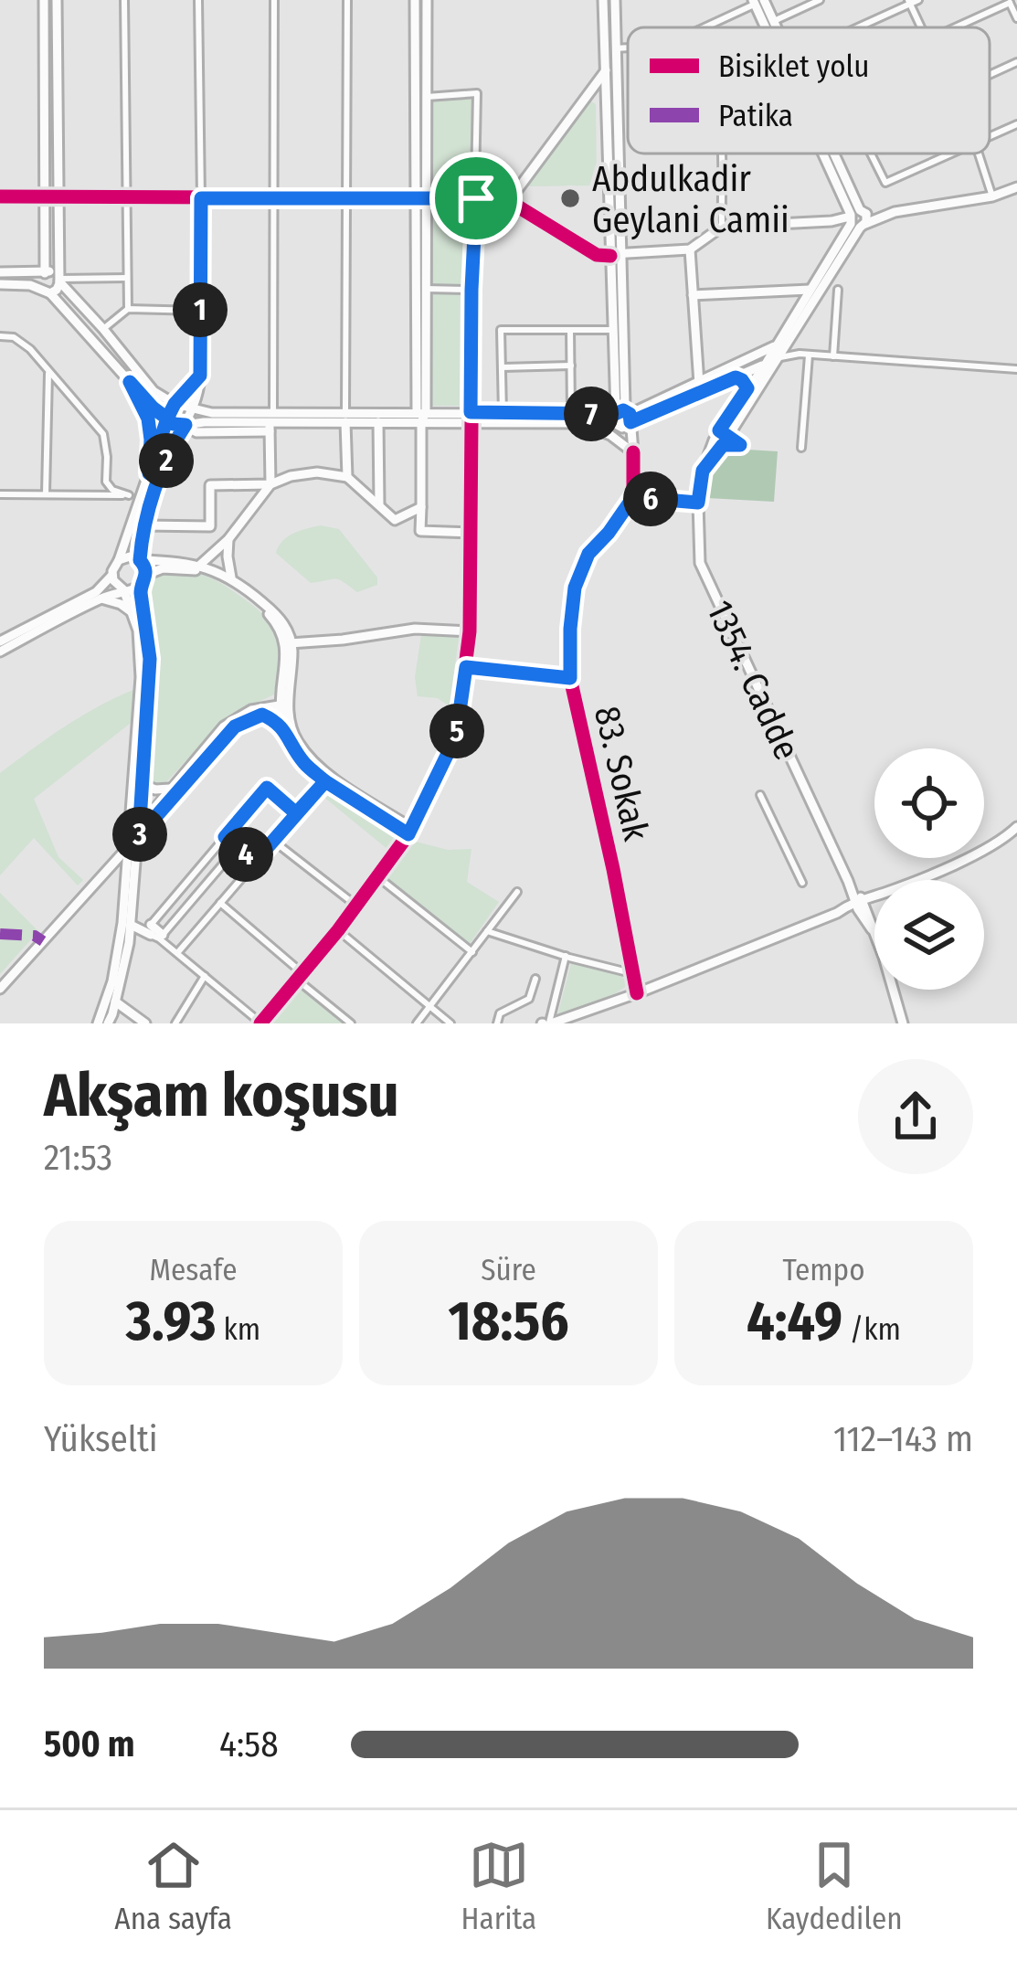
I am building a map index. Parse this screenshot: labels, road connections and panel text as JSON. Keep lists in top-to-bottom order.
{
  "streets": {
    "main road": ["1354. Cadde"],
    "street": ["83. Sokak"]
  },
  "places": ["Abdulkadir Geylani Camii"],
  "legend": ["Bisiklet yolu", "Patika"],
  "page": {
    "pins": [
      "1",
      "7",
      "2",
      "6",
      "5",
      "3",
      "4"
    ],
    "heading": ["Akşam koşusu", "21:53"],
    "stats": [
      ["Mesafe", "3.93 km"],
      ["Süre", "18:56"],
      ["Tempo", "4:49 /km"]
    ],
    "chart": ["Yükselti", "112–143 m"],
    "list": [
      {
        "name": "500 m",
        "note": "4:58"
      }
    ],
    "tabs": ["Ana sayfa", "Harita", "Kaydedilen"]
  }
}
